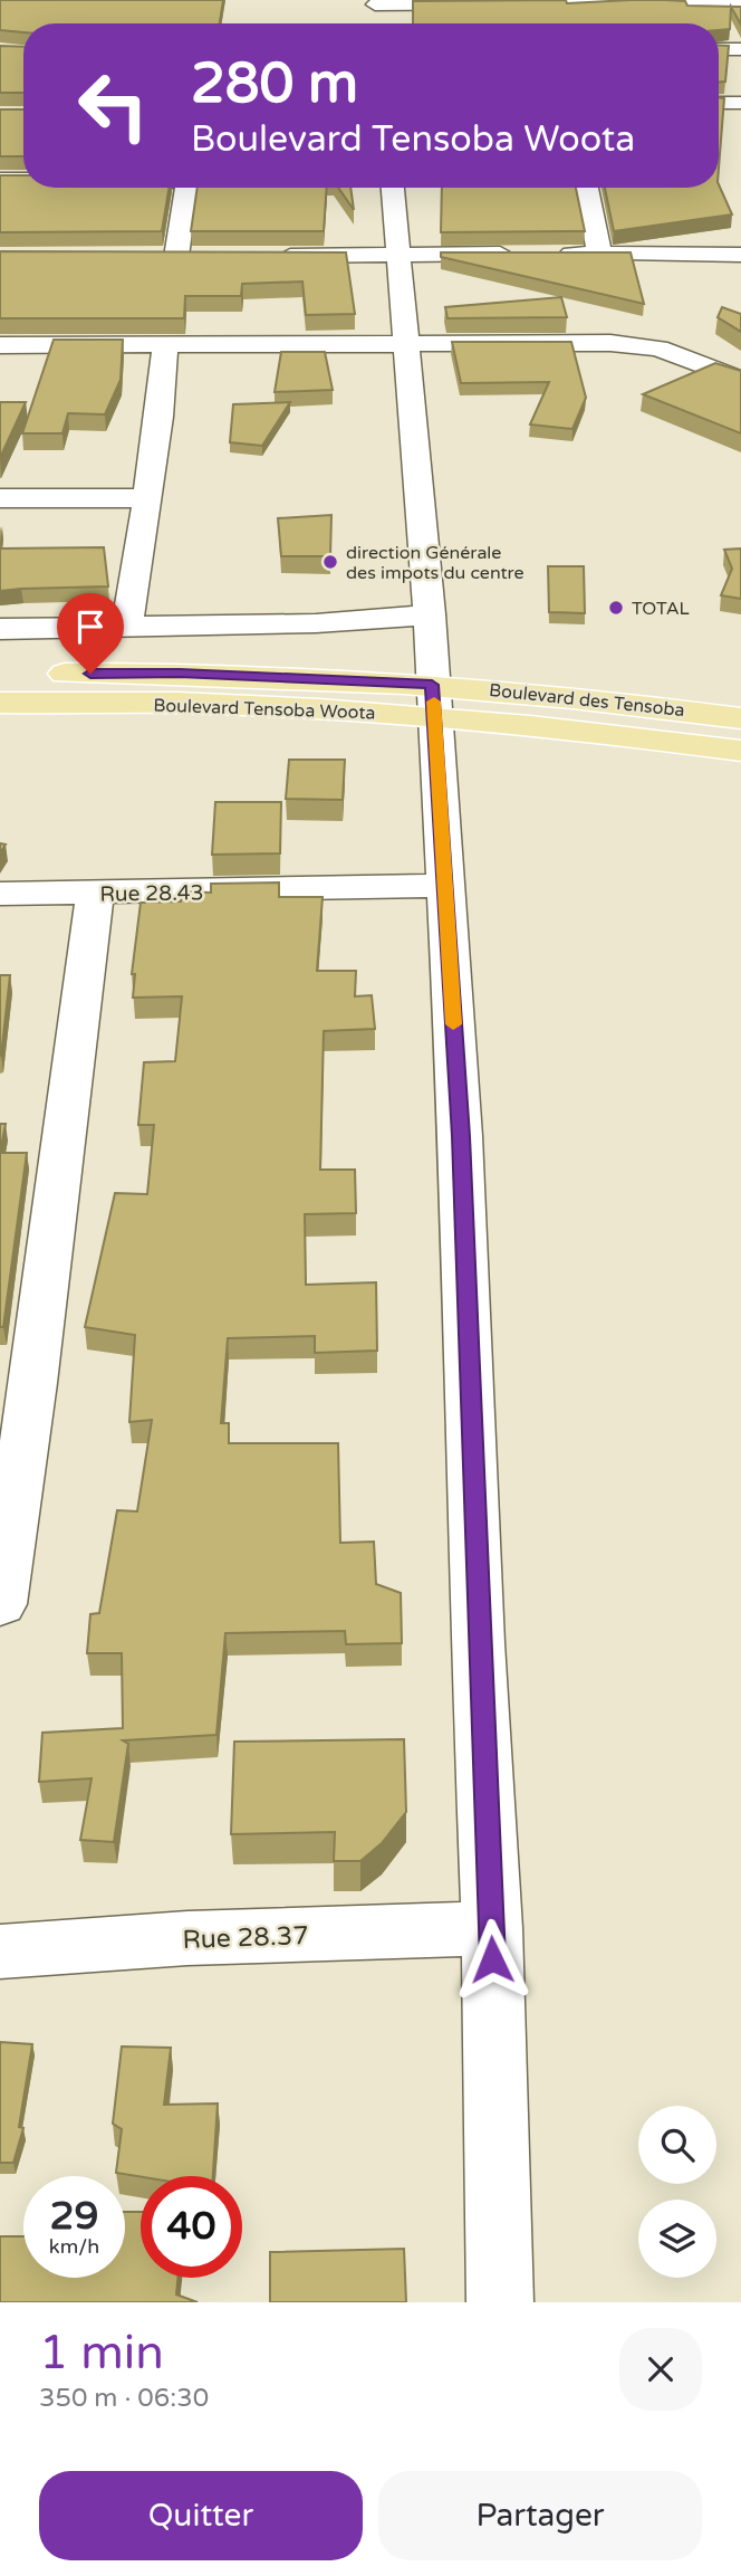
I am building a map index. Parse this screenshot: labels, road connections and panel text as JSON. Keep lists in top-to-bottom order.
{
  "streets": {
    "main road": ["Boulevard des Tensoba", "Boulevard Tensoba Woota"],
    "street": ["Rue 28.43", "Rue 28.37"]
  },
  "crossings": [
    ["Boulevard des Tensoba", "Boulevard Tensoba Woota"]
  ],
  "places": ["direction Générale des impots du centre", "TOTAL"],
  "page": {
    "turn": ["280 m", "Boulevard Tensoba Woota"],
    "speed": "29 km/h",
    "limit": "40",
    "heading": ["1 min", "350 m · 06:30"],
    "buttons": ["Quitter", "Partager"]
  }
}
